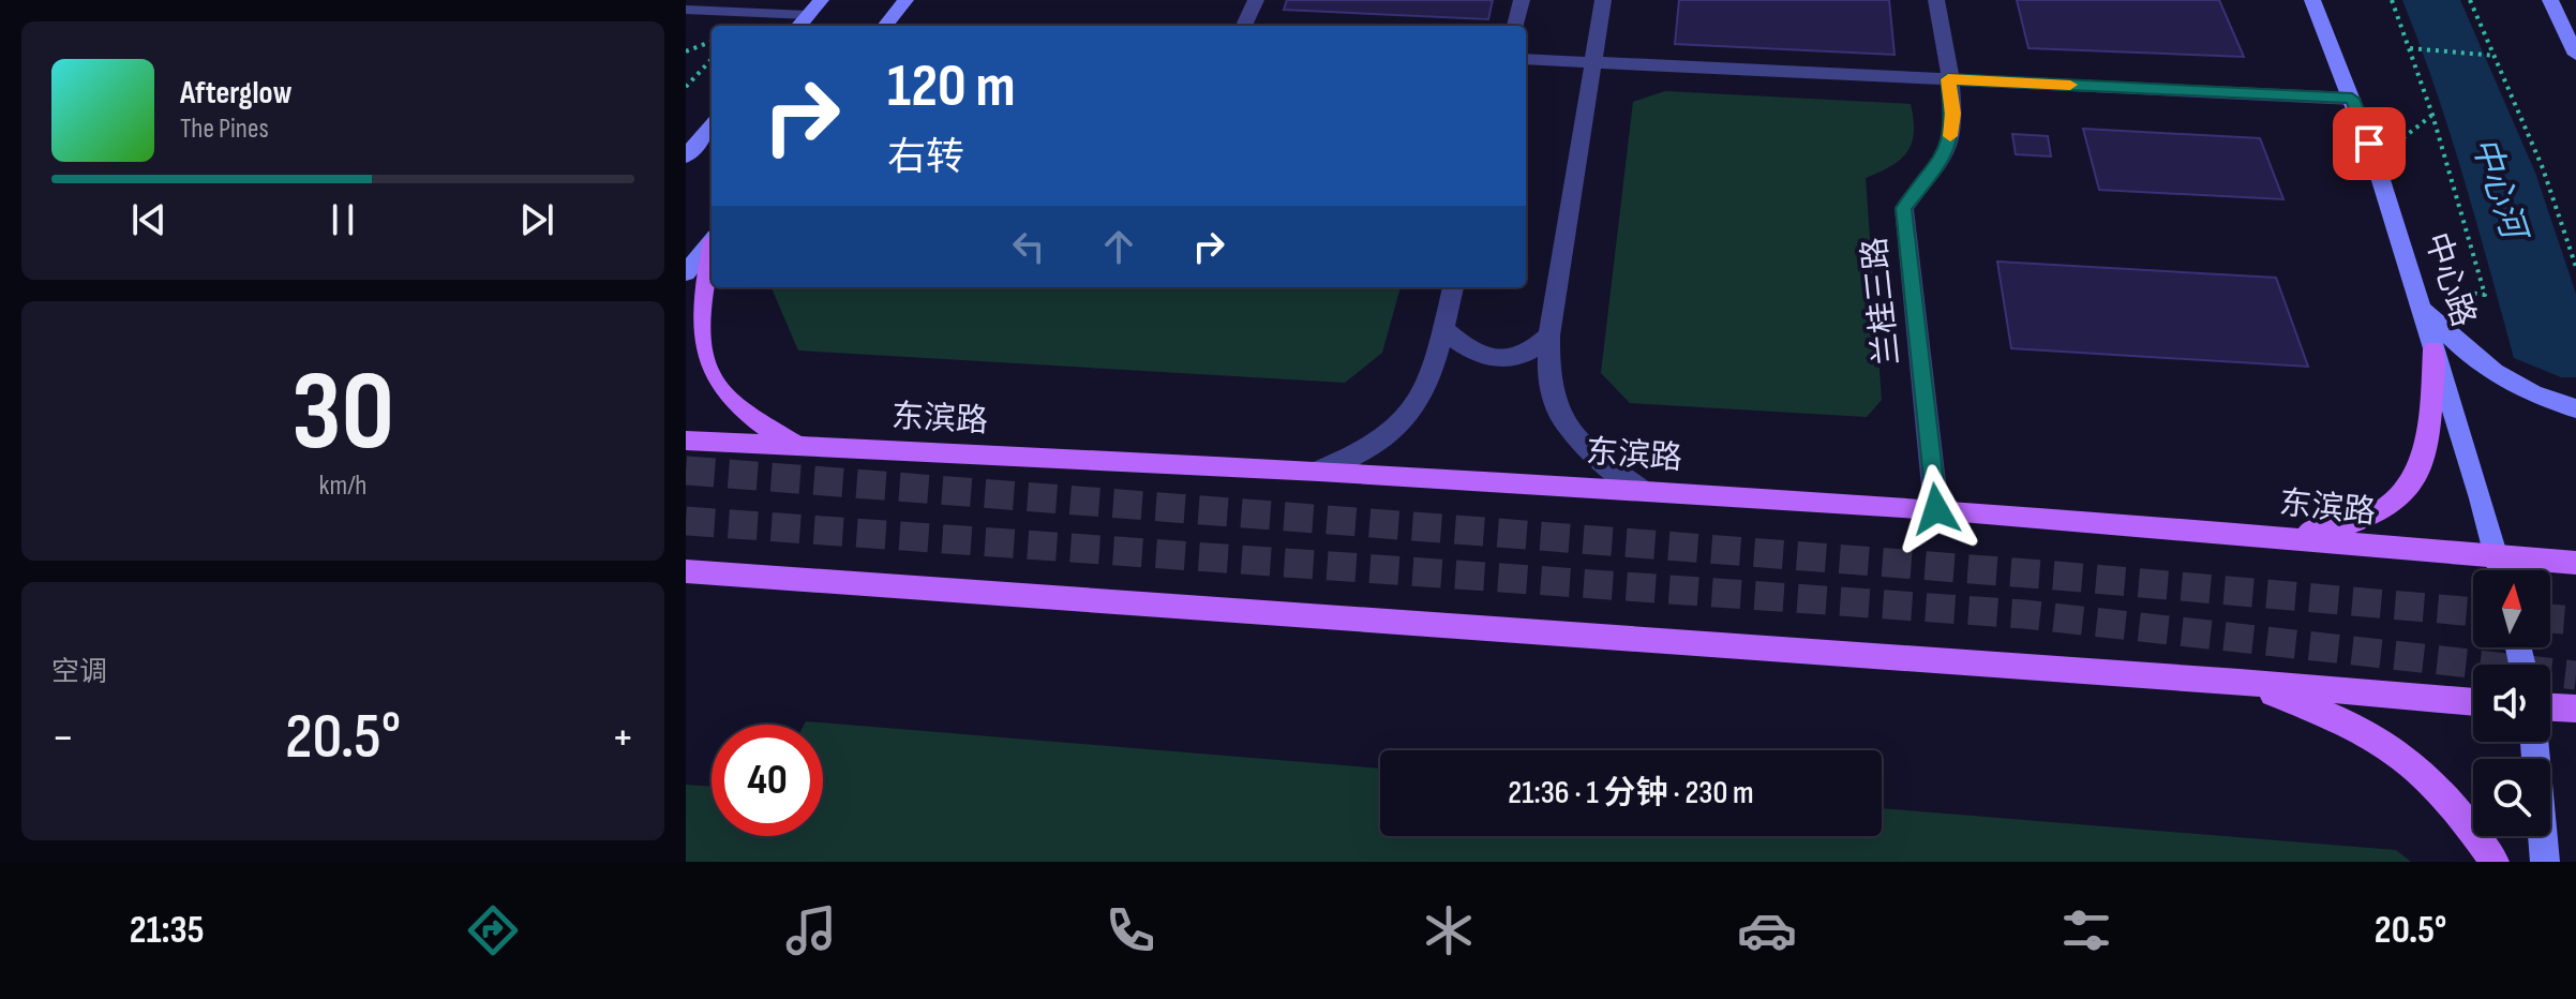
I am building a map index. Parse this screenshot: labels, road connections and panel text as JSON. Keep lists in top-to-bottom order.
{
  "streets": {
    "main road": ["中心路", "东滨路"],
    "street": ["兰桂三路"]
  },
  "crossings": [
    ["中心路", "东滨路"],
    ["兰桂三路", "东滨路"]
  ],
  "water": ["中心河"],
  "north": "top",
  "page": {
    "turn": ["120 m", "右转"],
    "song": ["Afterglow", "The Pines"],
    "tile": [
      ["30", "km/h"],
      "空调"
    ],
    "heat": ["−", "20.5°", "+"],
    "limit": "40",
    "trip": "21:36 · 1 分钟 · 230 m",
    "tabs": ["21:35", "20.5°"]
  }
}
